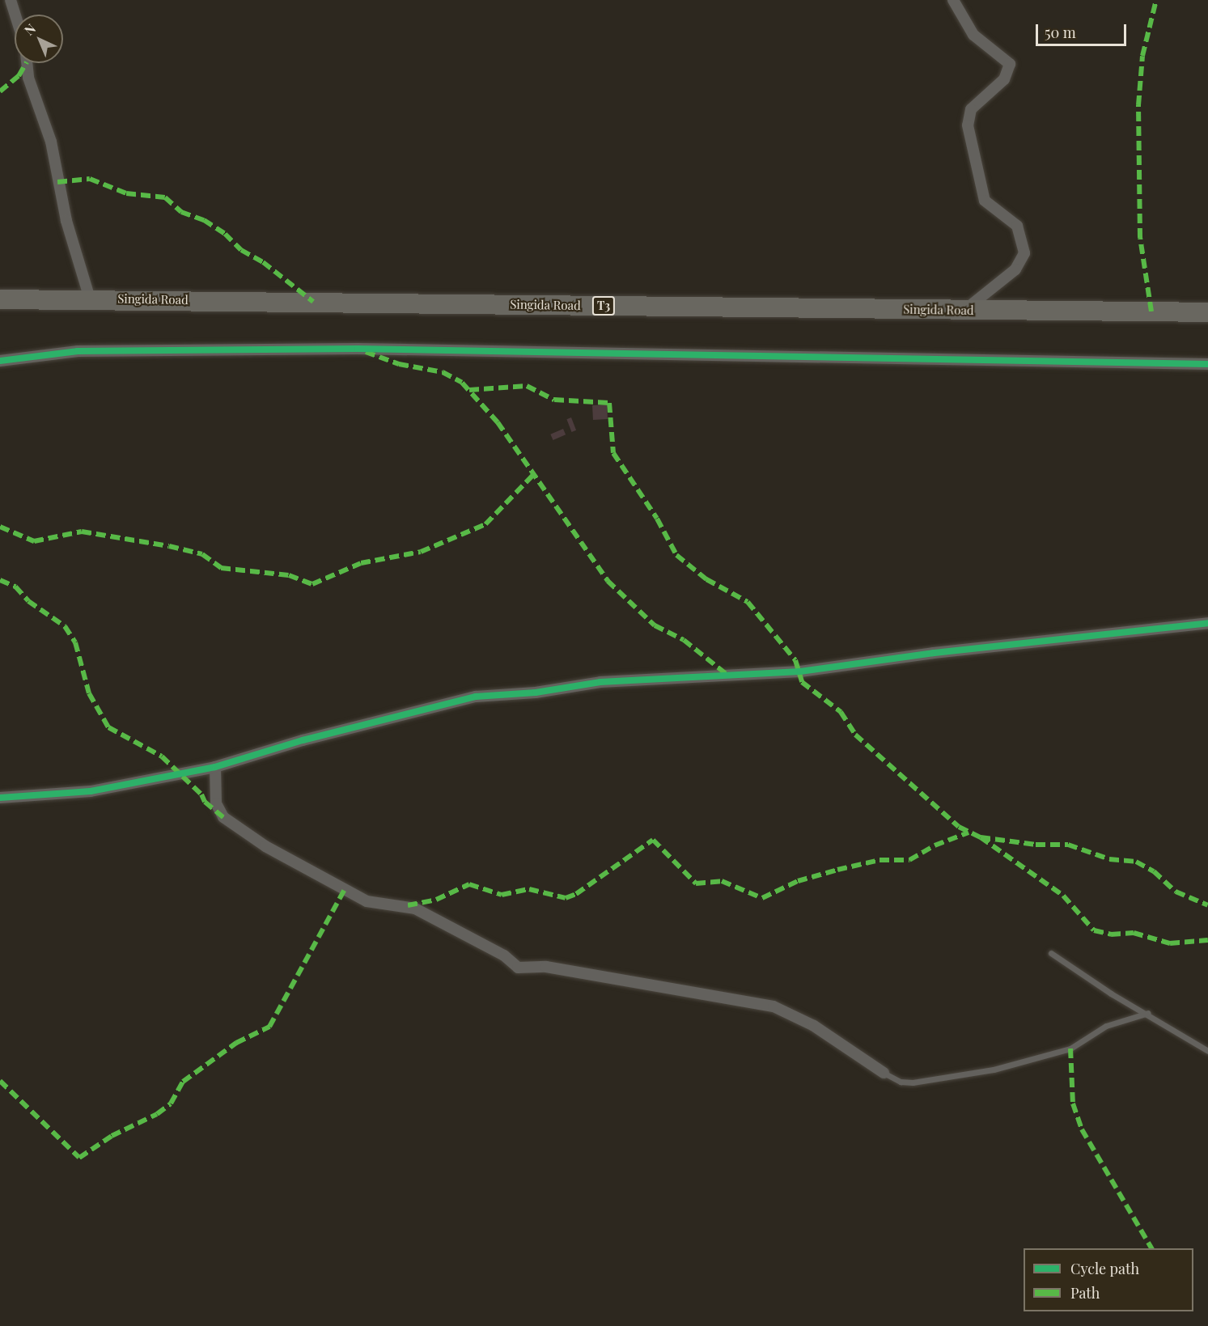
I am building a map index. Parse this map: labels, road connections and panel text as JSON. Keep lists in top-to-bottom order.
{
  "streets": {
    "highway": ["Singida Road", "T3"]
  },
  "legend": ["Cycle path", "Path"],
  "scale_bar": "50 m",
  "north": "top left"
}
